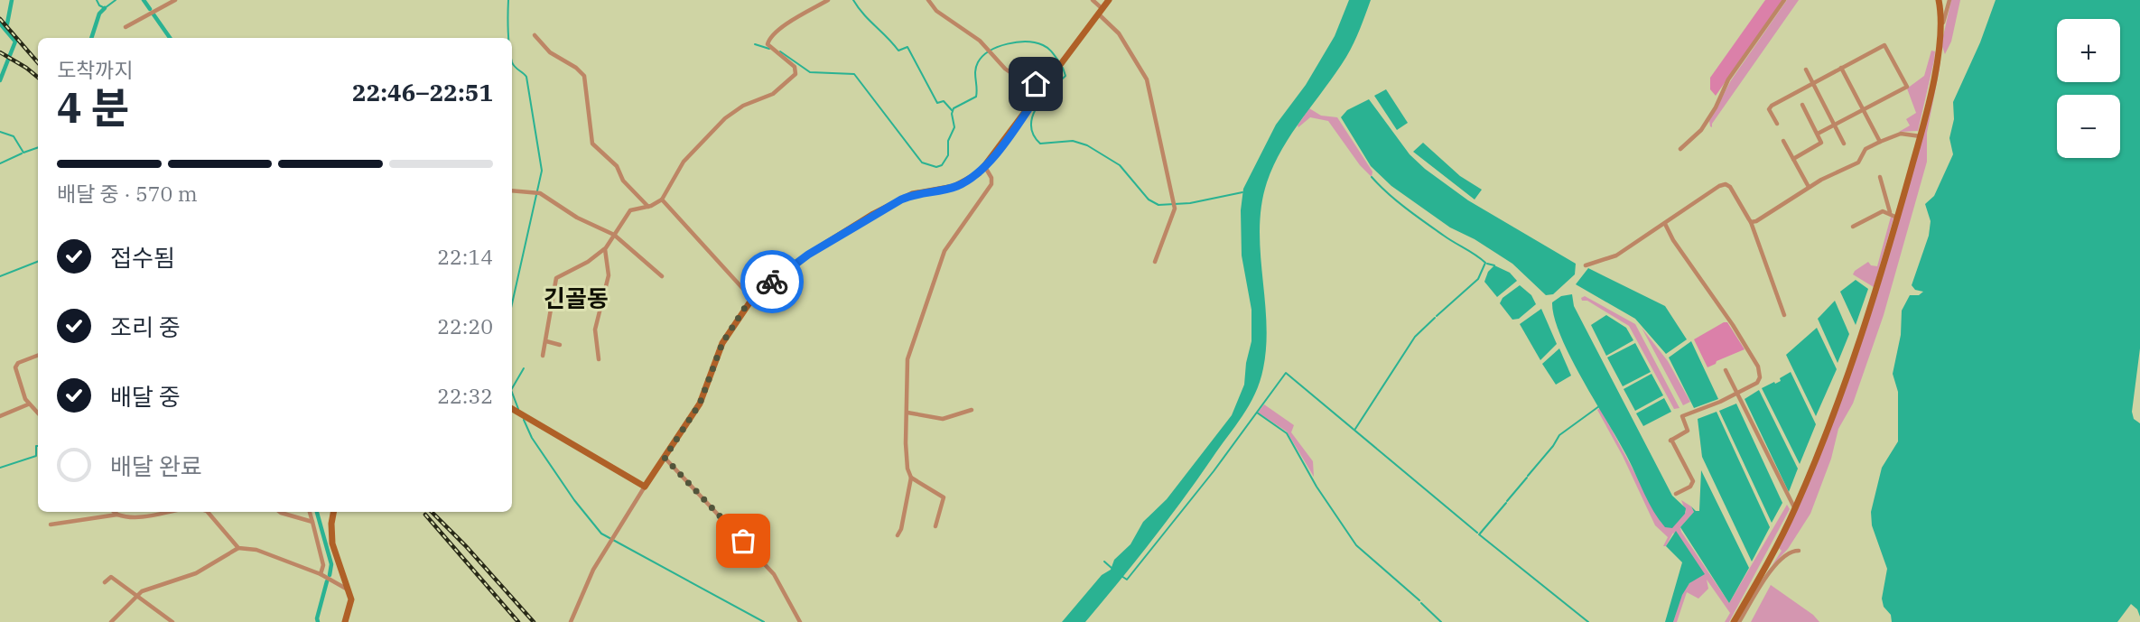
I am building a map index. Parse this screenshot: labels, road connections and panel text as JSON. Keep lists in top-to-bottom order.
{
  "districts": ["긴골동"],
  "page": {
    "map_buttons": ["+", "−"],
    "heading": ["4 분", "도착까지", "22:46–22:51"],
    "bar": "배달 중 · 570 m",
    "list": [
      ["접수됨", "22:14"],
      ["조리 중", "22:20"],
      ["배달 중", "22:32"],
      "배달 완료"
    ]
  }
}
